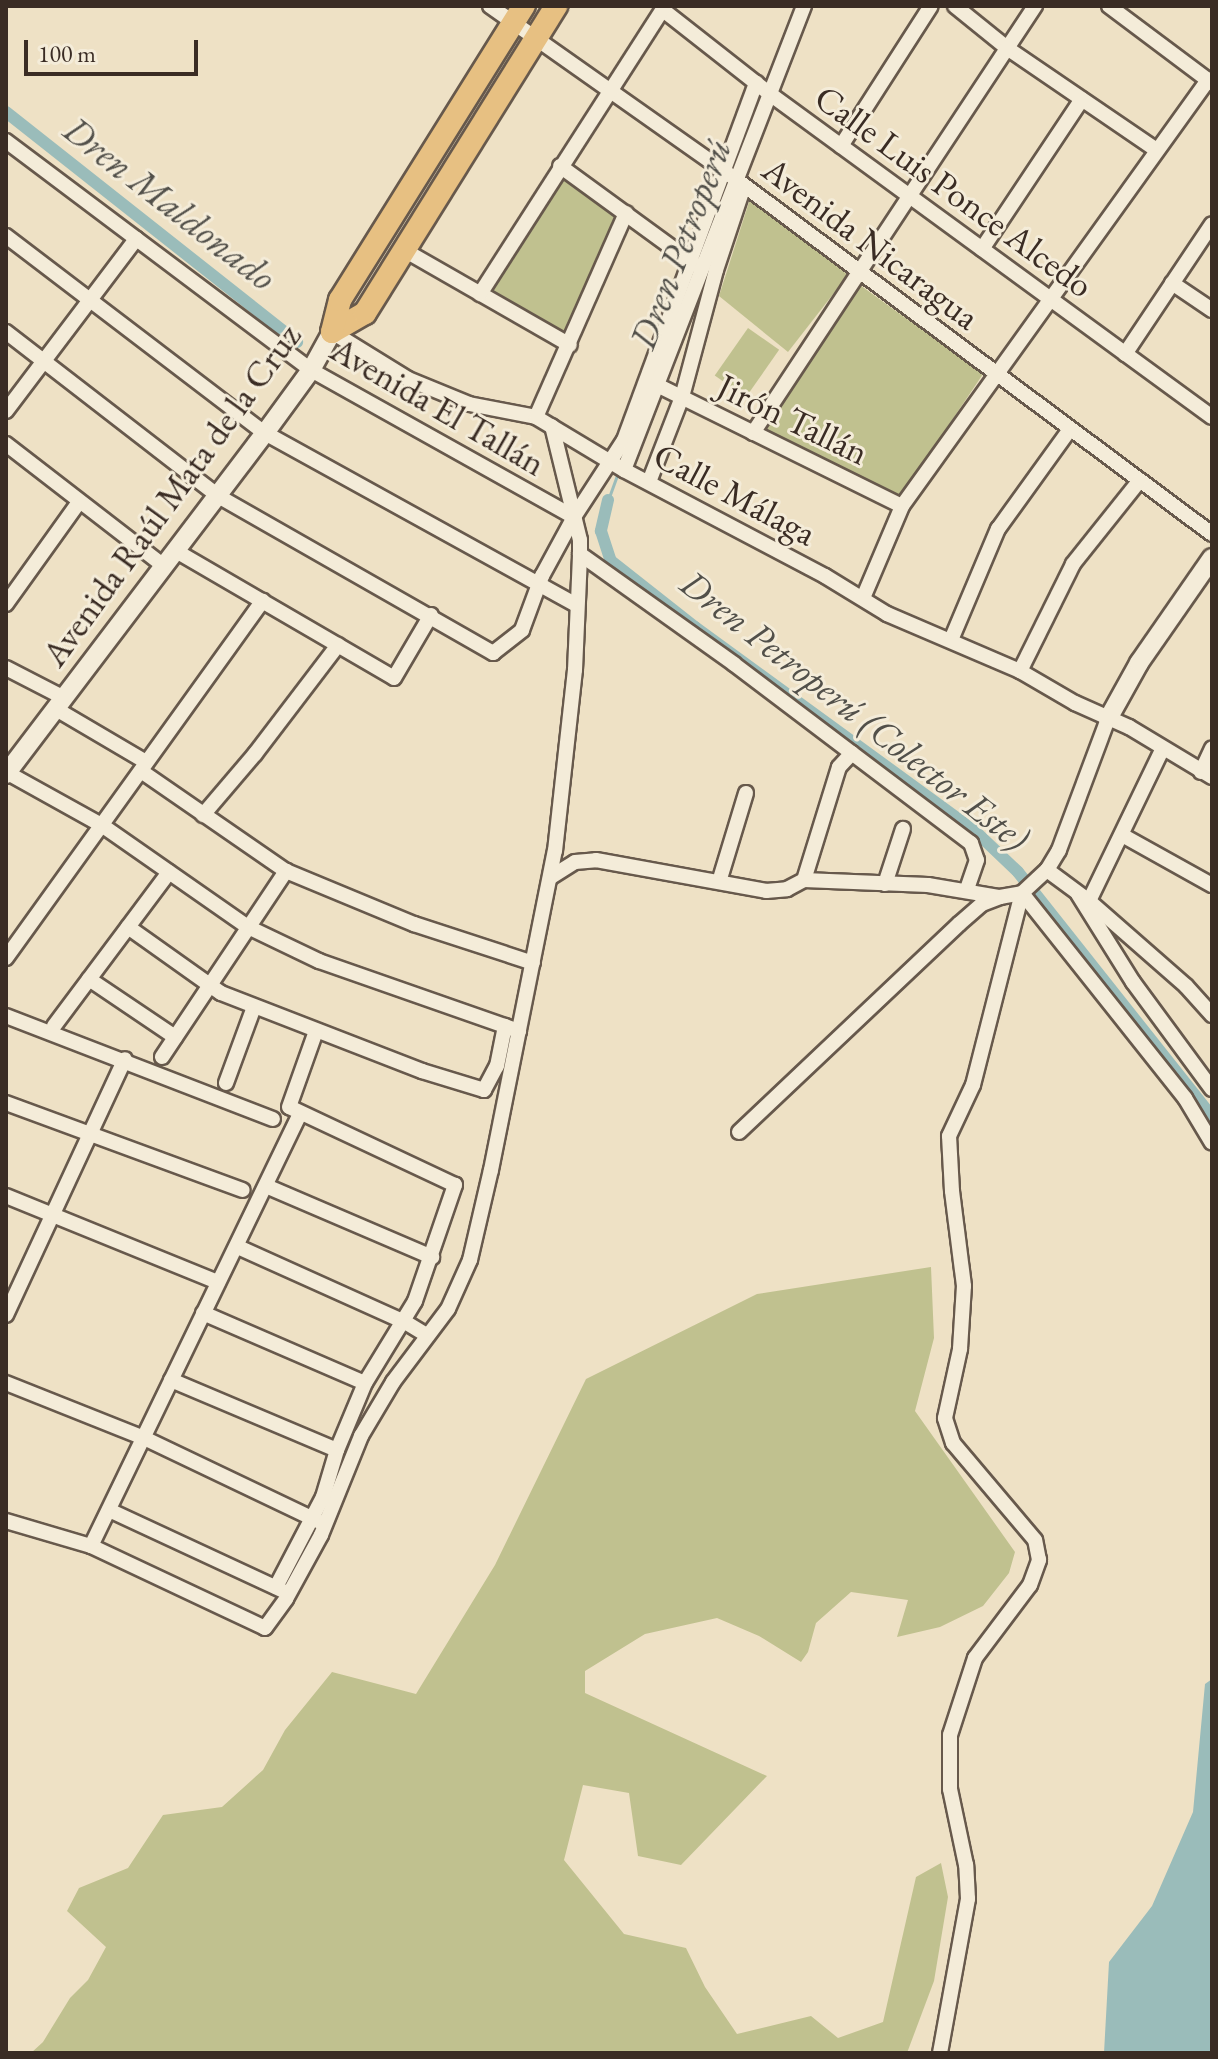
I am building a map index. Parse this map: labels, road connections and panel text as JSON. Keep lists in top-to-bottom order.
{
  "streets": {
    "main road": ["Avenida Raúl Mata de la Cruz"],
    "street": [
      "Calle Luis Ponce Alcedo",
      "Avenida Nicaragua",
      "Avenida El Tallán",
      "Jirón Tallán",
      "Calle Málaga"
    ]
  },
  "crossings": [
    ["Avenida Nicaragua", "Avenida Raúl Mata de la Cruz"],
    ["Avenida El Tallán", "Avenida Raúl Mata de la Cruz"],
    ["Calle Málaga", "Avenida Raúl Mata de la Cruz"]
  ],
  "water": ["Dren Maldonado", "Dren Petroperú", "Dren Petroperú (Colector Este)"],
  "scale_bar": "100 m"
}
